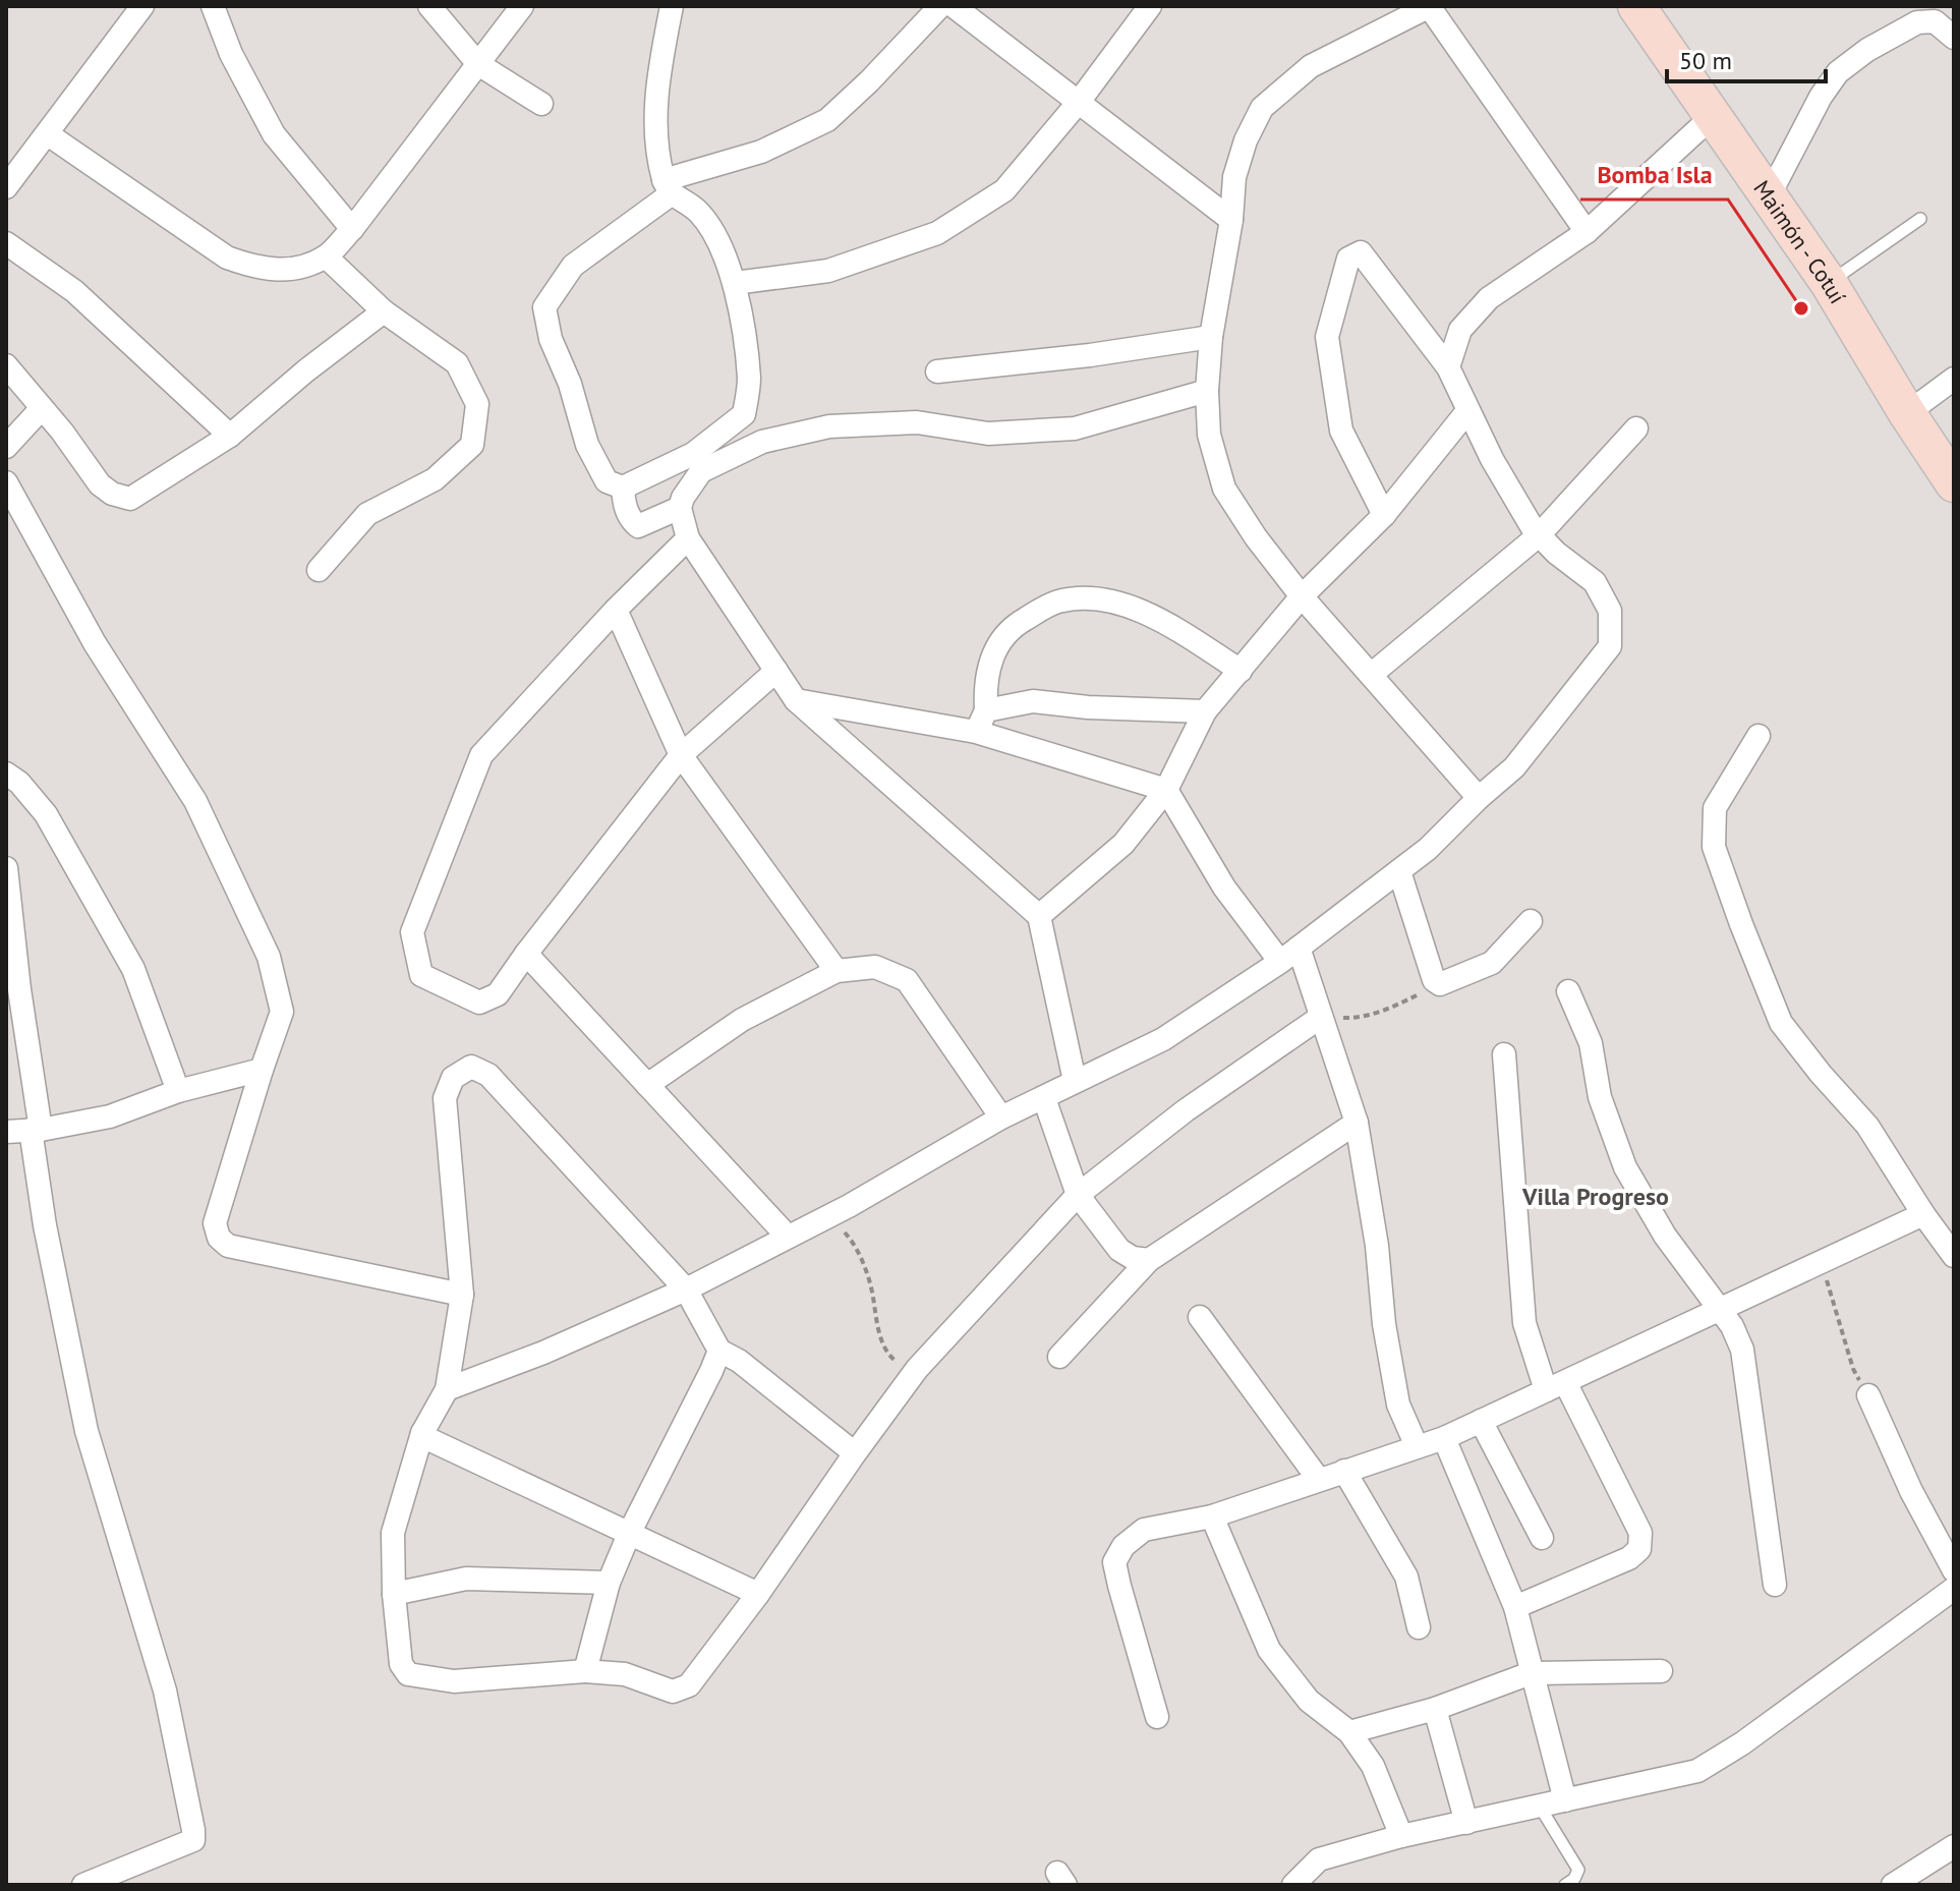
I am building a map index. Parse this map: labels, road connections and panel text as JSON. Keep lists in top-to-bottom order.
{
  "streets": {
    "main road": ["Maimón - Cotuí"]
  },
  "districts": ["Villa Progreso"],
  "places": ["Bomba Isla"],
  "scale_bar": "50 m"
}
